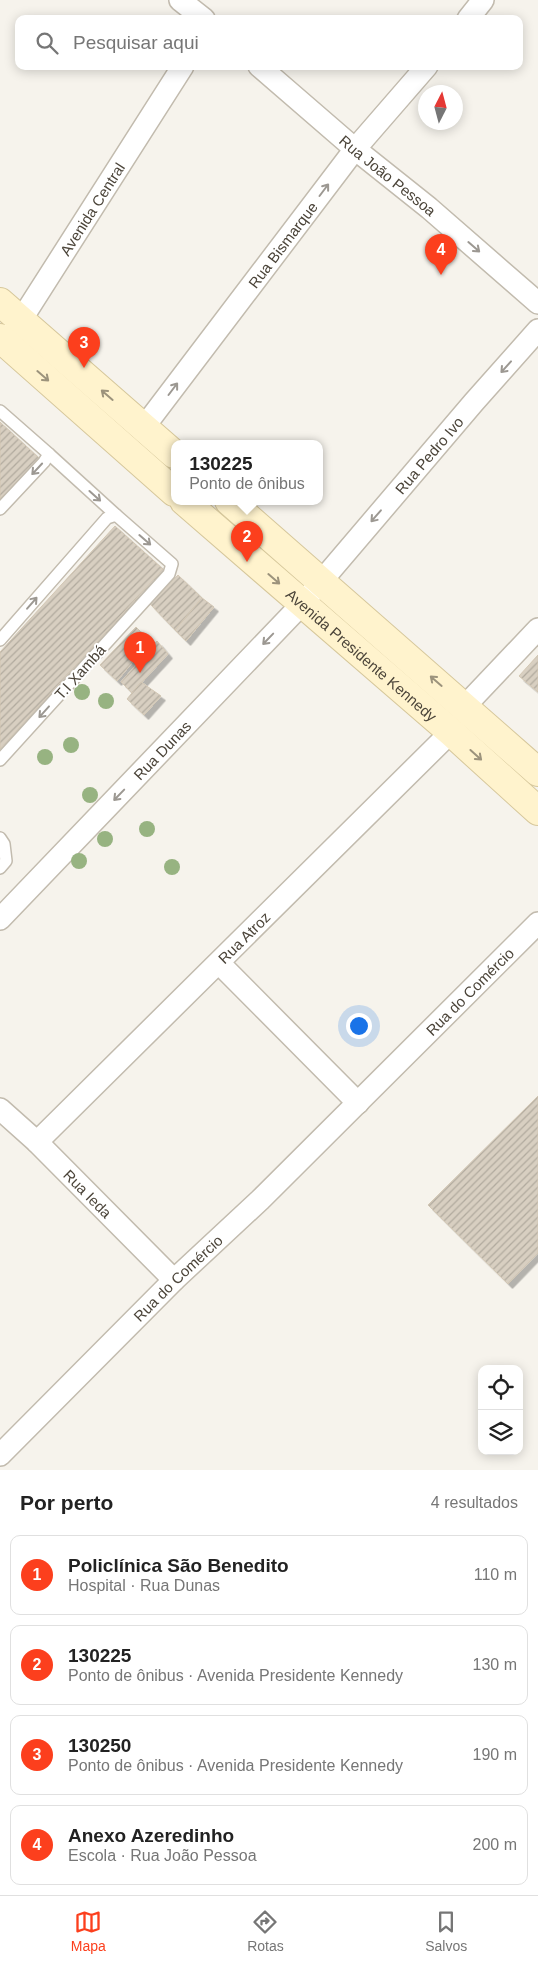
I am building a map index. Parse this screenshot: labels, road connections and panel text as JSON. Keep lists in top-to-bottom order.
{
  "streets": {
    "main road": ["Avenida Presidente Kennedy"],
    "street": [
      "Rua João Pessoa",
      "Avenida Central",
      "Rua Bismarque",
      "Rua Pedro Ivo",
      "Rua Dunas",
      "Rua Atroz",
      "Rua do Comércio",
      "Rua Ieda"
    ],
    "lane": ["T.I Xambá"]
  },
  "crossings": [
    ["Rua João Pessoa", "Rua Bismarque"],
    ["Rua Pedro Ivo", "Avenida Presidente Kennedy"],
    ["Rua Pedro Ivo", "Rua Dunas"],
    ["Avenida Presidente Kennedy", "Rua Dunas"],
    ["Avenida Presidente Kennedy", "Rua Atroz"],
    ["Rua Atroz", "Rua Ieda"],
    ["Rua do Comércio", "Rua Ieda"]
  ],
  "one_way": [
    "Rua João Pessoa",
    "Rua Bismarque",
    "Rua Pedro Ivo",
    "Rua Dunas"
  ],
  "north": "top",
  "page": {
    "search": "Pesquisar aqui",
    "pins": [
      "4",
      "3",
      "2",
      "1"
    ],
    "popup": ["130225", "Ponto de ônibus"],
    "heading": ["Por perto", "4 resultados"],
    "list": [
      {
        "mark": "1",
        "name": "Policlínica São Benedito",
        "note": "Hospital · Rua Dunas",
        "value": "110 m"
      },
      {
        "mark": "2",
        "name": "130225",
        "note": "Ponto de ônibus · Avenida Presidente Kennedy",
        "value": "130 m"
      },
      {
        "mark": "3",
        "name": "130250",
        "note": "Ponto de ônibus · Avenida Presidente Kennedy",
        "value": "190 m"
      },
      {
        "mark": "4",
        "name": "Anexo Azeredinho",
        "note": "Escola · Rua João Pessoa",
        "value": "200 m"
      }
    ],
    "nav": ["Mapa", "Rotas", "Salvos"]
  }
}
